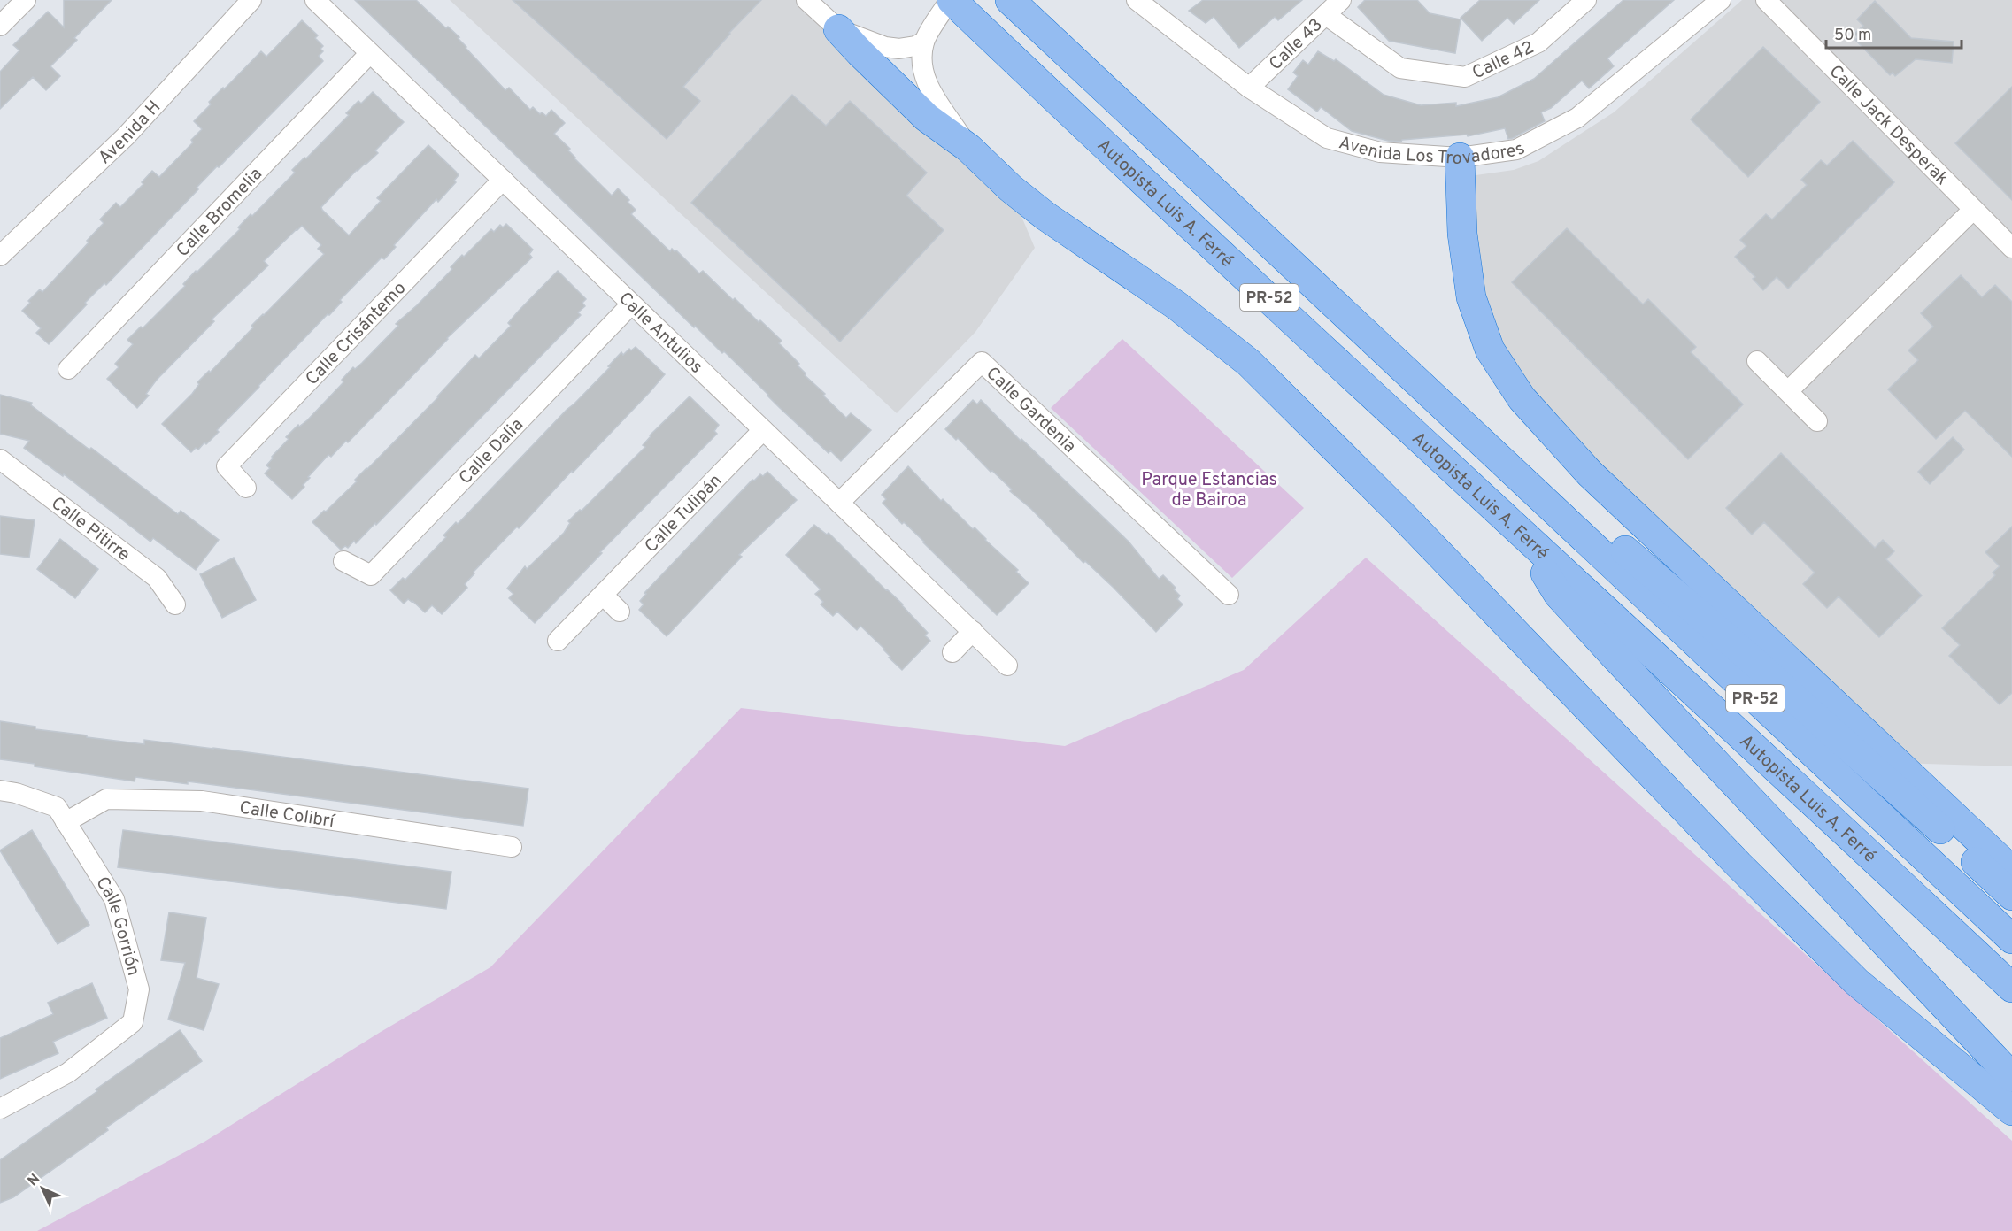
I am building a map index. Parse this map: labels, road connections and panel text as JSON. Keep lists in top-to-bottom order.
{
  "streets": {
    "highway": ["Autopista Luis A. Ferré", "PR-52"],
    "street": [
      "Calle 43",
      "Calle 42",
      "Calle Jack Desperak",
      "Avenida H",
      "Avenida Los Trovadores",
      "Calle Bromelia",
      "Calle Antulios",
      "Calle Crisántemo",
      "Calle Gardenia",
      "Calle Dalia",
      "Calle Tulipán",
      "Calle Pitirre",
      "Calle Colibrí",
      "Calle Gorrión"
    ]
  },
  "crossings": [
    ["Calle 43", "Calle 42"],
    ["Calle 43", "Avenida Los Trovadores"],
    ["Calle Bromelia", "Calle Antulios"],
    ["Calle Antulios", "Calle Crisántemo"],
    ["Calle Antulios", "Calle Gardenia"],
    ["Calle Antulios", "Calle Dalia"],
    ["Calle Antulios", "Calle Tulipán"],
    ["Calle Colibrí", "Calle Gorrión"]
  ],
  "parks": ["Parque Estancias de Bairoa"],
  "scale_bar": "50 m",
  "north": "top left"
}
